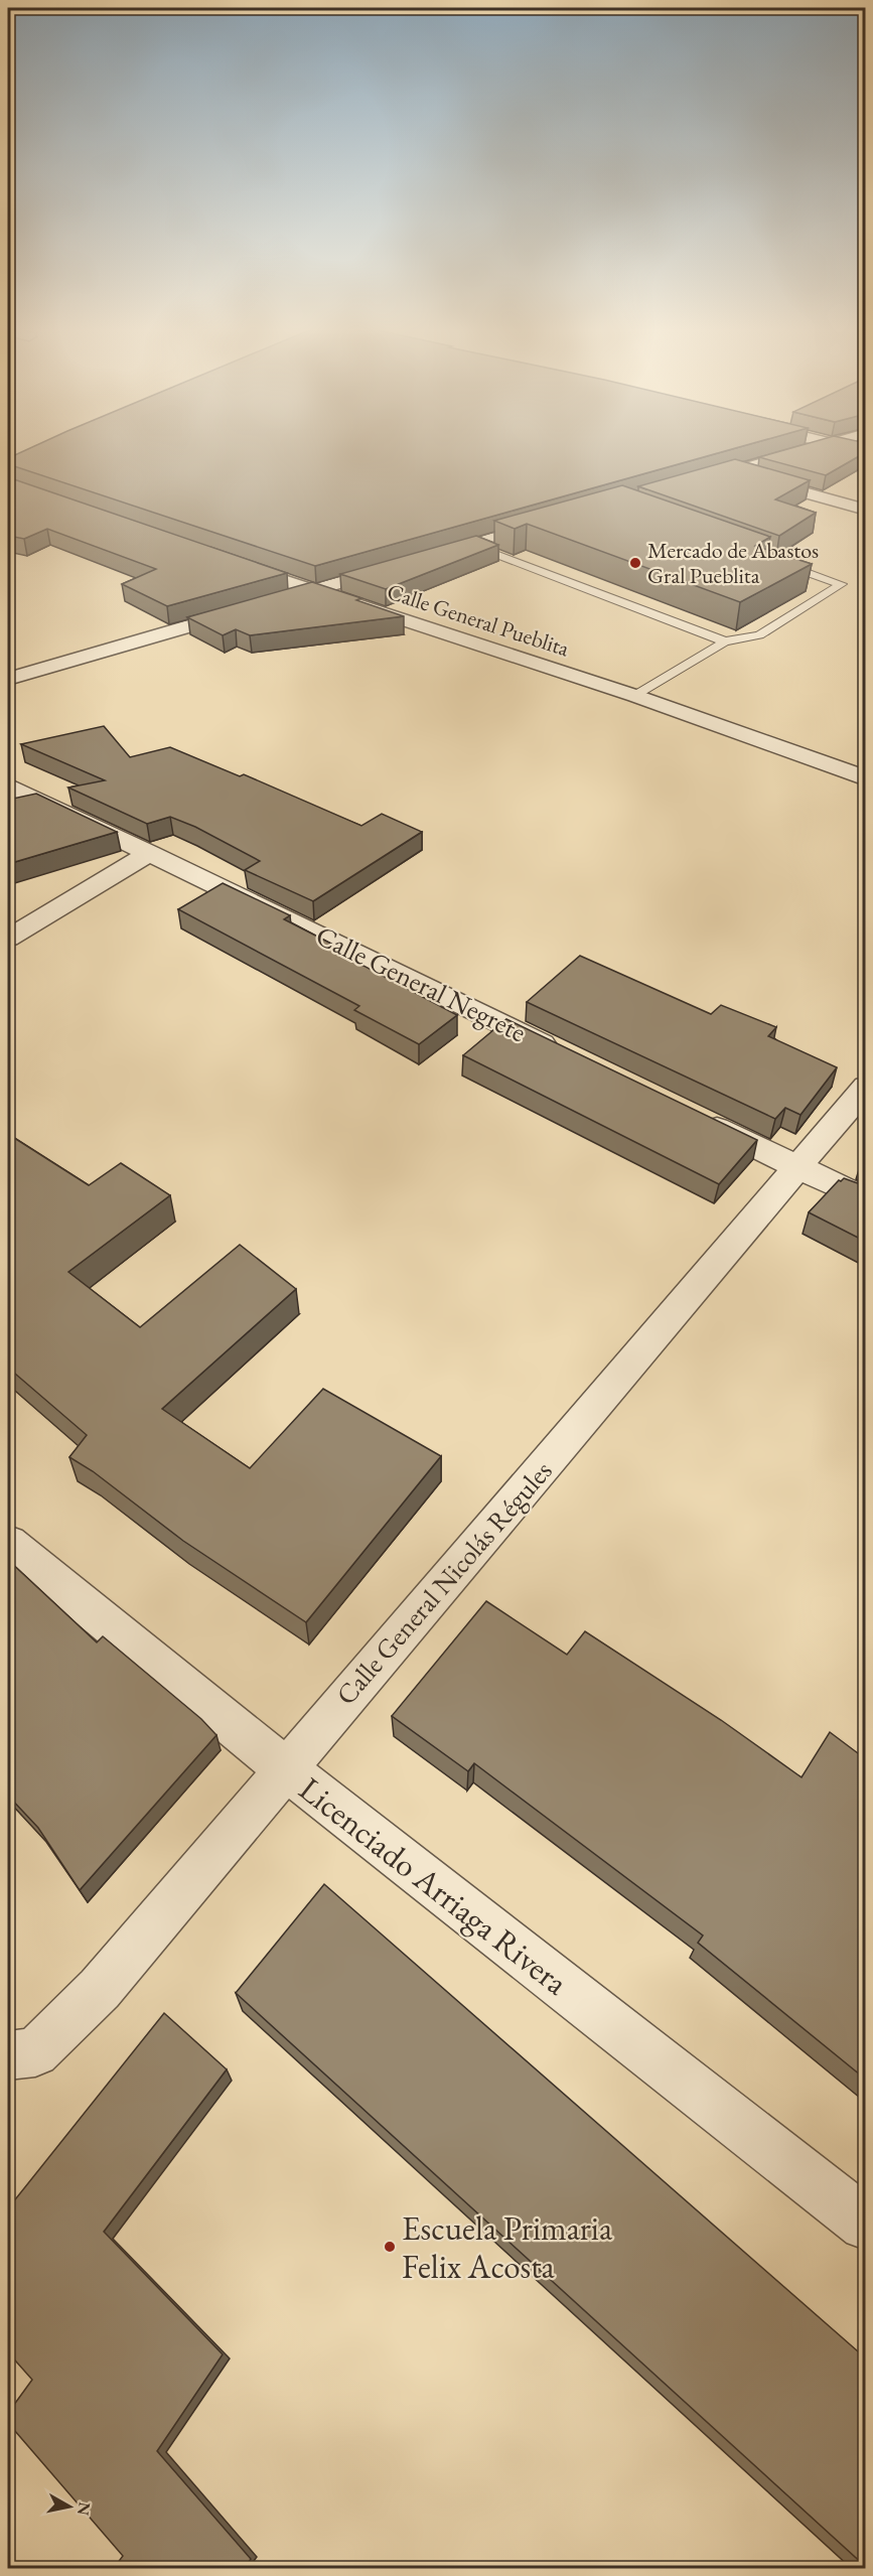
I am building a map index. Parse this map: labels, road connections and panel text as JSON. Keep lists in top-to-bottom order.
{
  "streets": {
    "street": [
      "Calle General Pueblita",
      "Calle General Negrete",
      "Calle General Nicolás Régules",
      "Licenciado Arriaga Rivera"
    ]
  },
  "crossings": [
    ["Calle General Nicolás Régules", "Licenciado Arriaga Rivera"]
  ],
  "places": ["Mercado de Abastos Gral Pueblita", "Escuela Primaria Felix Acosta"],
  "north": "right"
}
